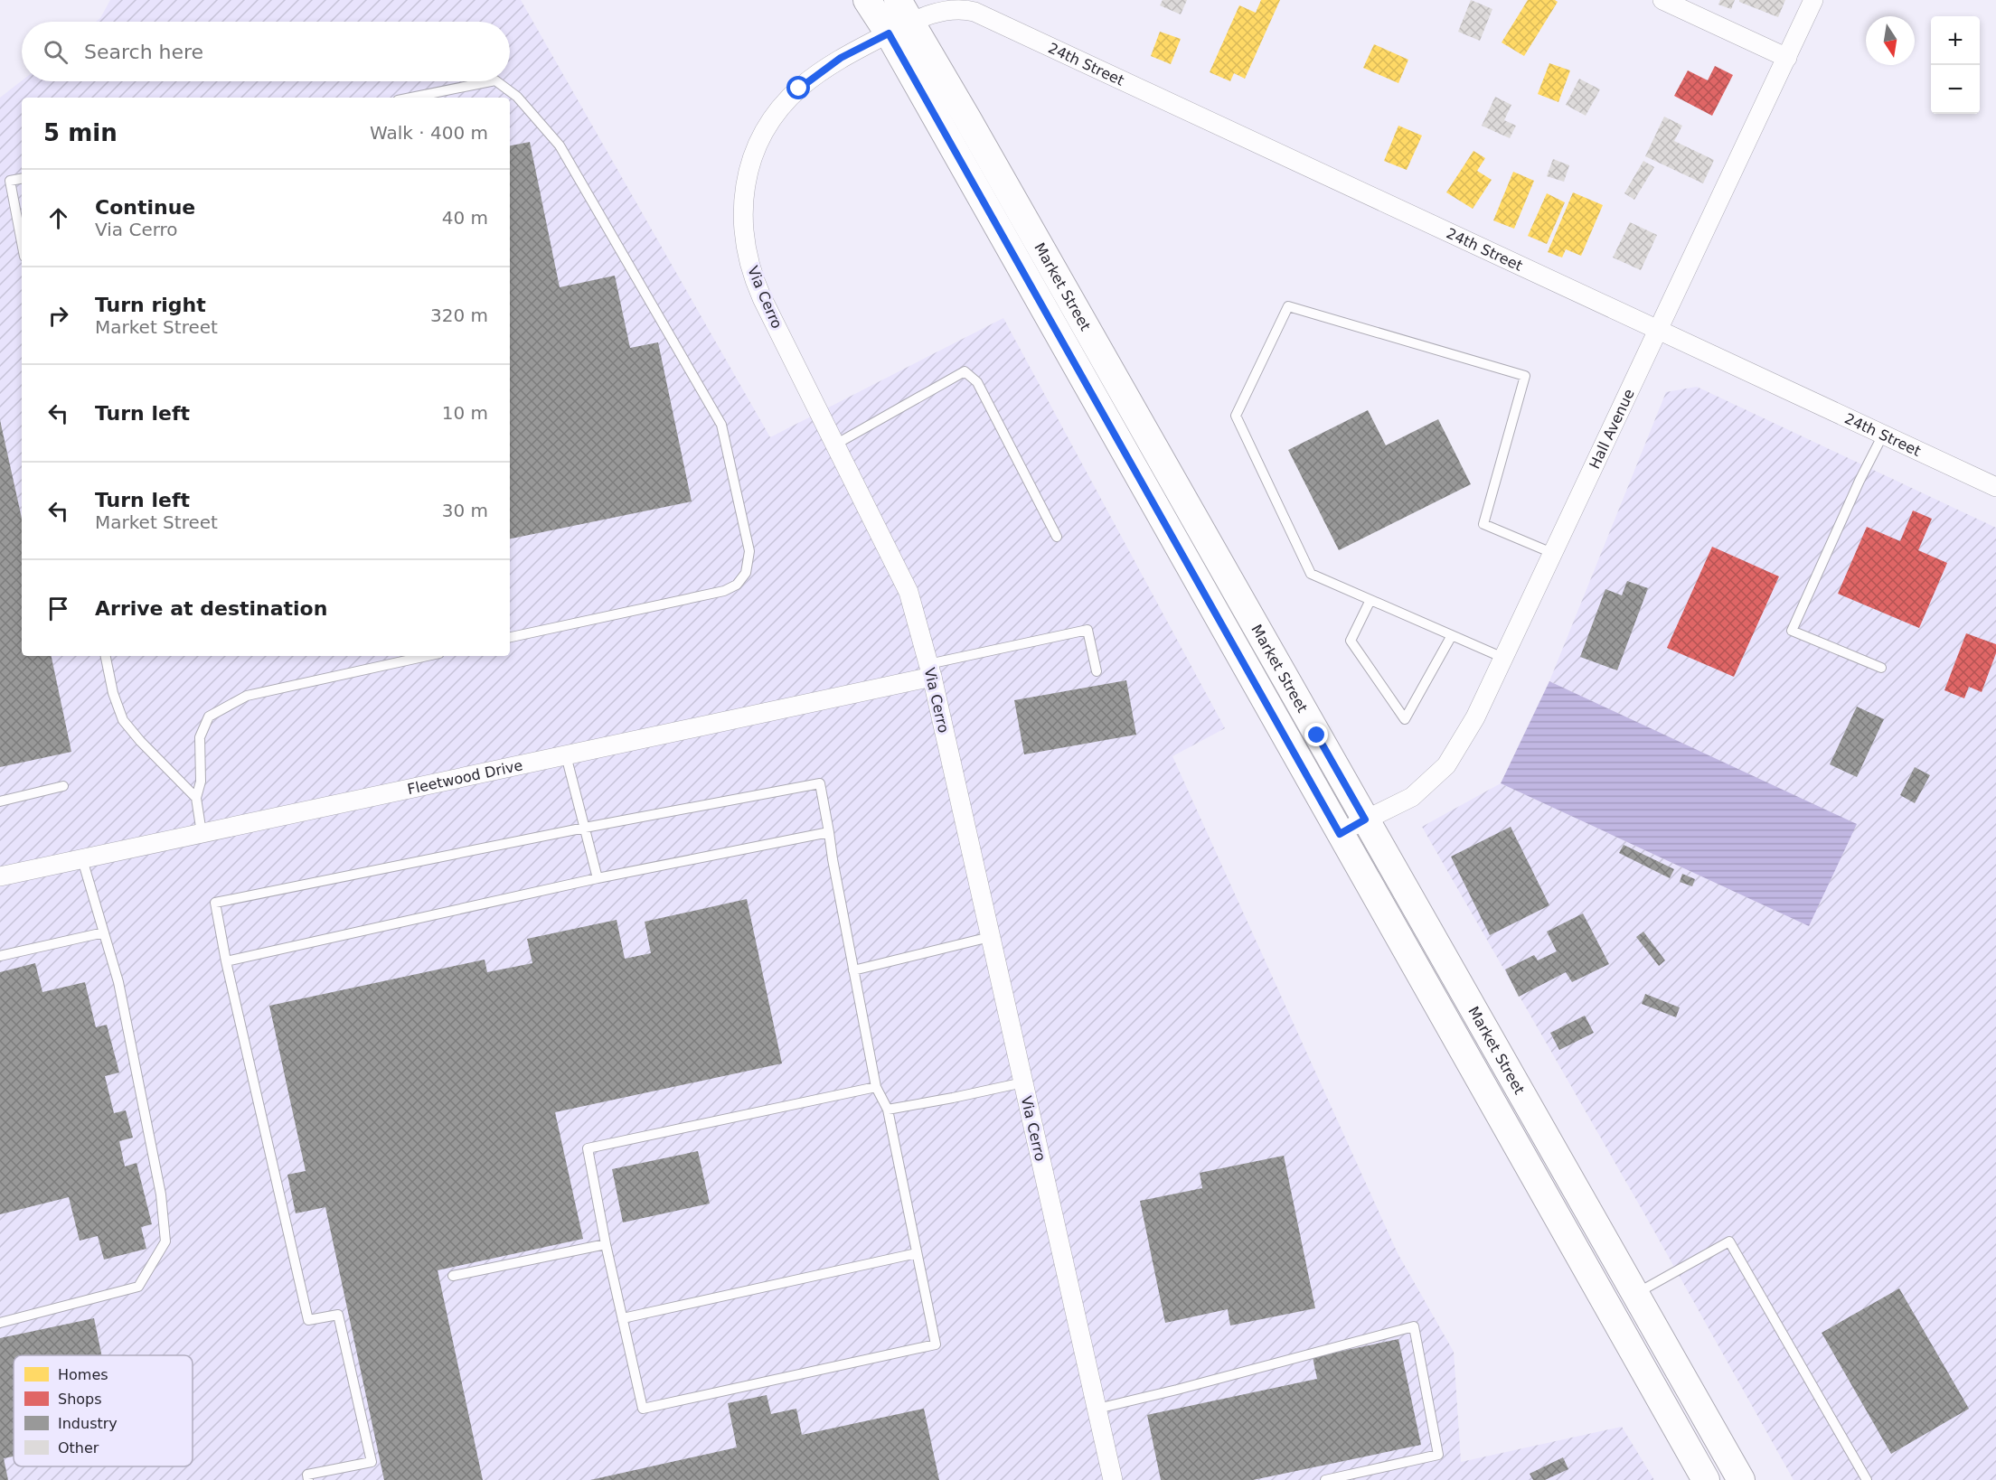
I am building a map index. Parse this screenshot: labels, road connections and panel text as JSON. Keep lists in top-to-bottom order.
{
  "streets": {
    "main road": ["Market Street"],
    "street": [
      "24th Street",
      "Via Cerro",
      "Hall Avenue",
      "Fleetwood Drive"
    ]
  },
  "crossings": [
    ["24th Street", "Market Street"],
    ["24th Street", "Via Cerro"],
    ["24th Street", "Hall Avenue"],
    ["Market Street", "Via Cerro"],
    ["Market Street", "Hall Avenue"],
    ["Via Cerro", "Fleetwood Drive"]
  ],
  "legend": [
    "Homes",
    "Shops",
    "Industry",
    "Other"
  ],
  "north": "bottom",
  "page": {
    "map_buttons": ["+", "−"],
    "search": "Search here",
    "heading": ["5 min", "Walk · 400 m"],
    "list": [
      ["Continue", "Via Cerro", "40 m"],
      ["Turn right", "Market Street", "320 m"],
      ["Turn left", "10 m"],
      ["Turn left", "Market Street", "30 m"],
      "Arrive at destination"
    ]
  }
}
